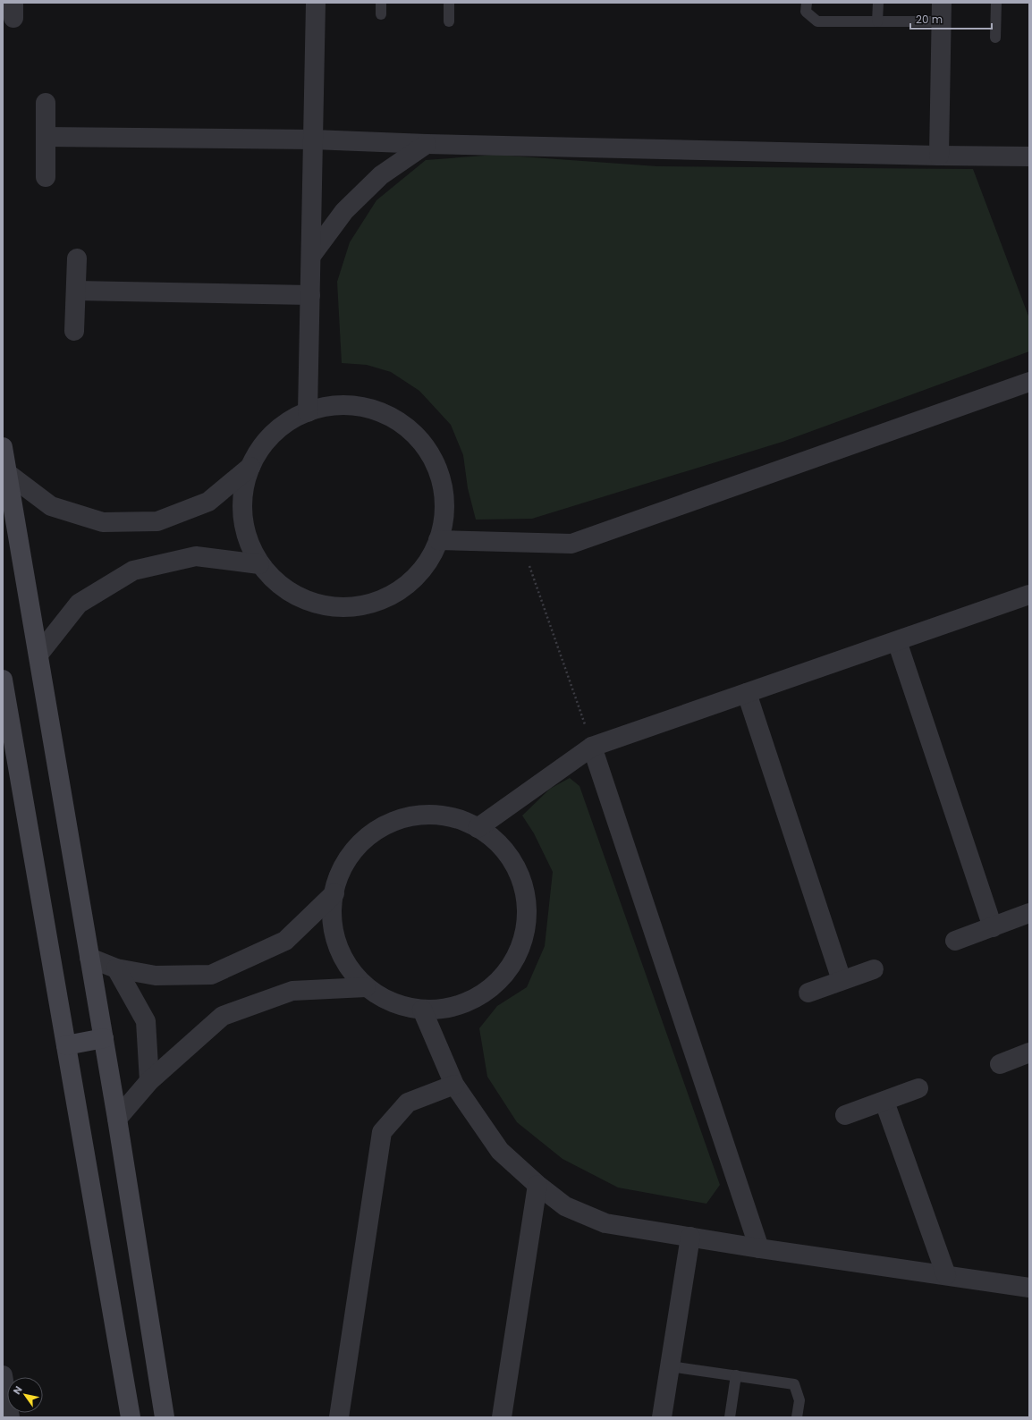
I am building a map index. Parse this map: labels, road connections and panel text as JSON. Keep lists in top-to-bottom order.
{
  "scale_bar": "20 m",
  "north": "top left"
}
